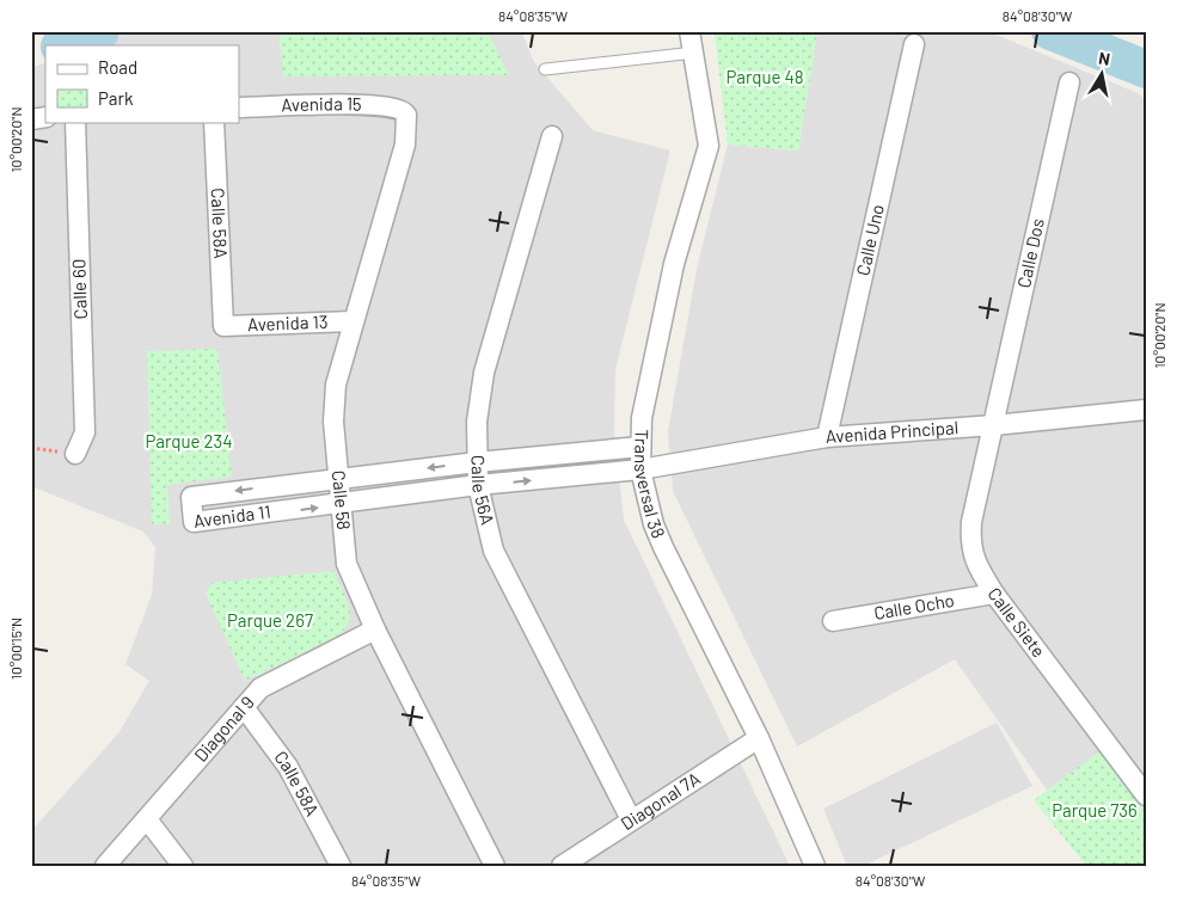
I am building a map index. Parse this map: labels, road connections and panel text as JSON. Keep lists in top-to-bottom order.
{
  "streets": {
    "street": [
      "Avenida 15",
      "Calle 58A",
      "Calle Uno",
      "Calle Dos",
      "Calle 60",
      "Avenida 13",
      "Avenida Principal",
      "Transversal 38",
      "Calle 56A",
      "Calle 58",
      "Avenida 11",
      "Calle Ocho",
      "Calle Siete",
      "Diagonal 9",
      "Diagonal 7A"
    ]
  },
  "crossings": [
    ["Avenida 15", "Calle 58"],
    ["Calle 58A", "Avenida 13"],
    ["Calle 58A", "Diagonal 9"],
    ["Calle Uno", "Avenida Principal"],
    ["Calle Dos", "Avenida Principal"],
    ["Calle Dos", "Calle Siete"],
    ["Avenida 13", "Calle 58"],
    ["Avenida Principal", "Transversal 38"],
    ["Avenida Principal", "Avenida 11"],
    ["Avenida Principal", "Calle Siete"],
    ["Transversal 38", "Avenida 11"],
    ["Transversal 38", "Diagonal 7A"],
    ["Calle 56A", "Avenida 11"],
    ["Calle 56A", "Diagonal 7A"],
    ["Calle 58", "Avenida 11"],
    ["Calle 58", "Diagonal 9"],
    ["Calle Ocho", "Calle Siete"]
  ],
  "parks": [
    "Parque 48",
    "Parque 234",
    "Parque 267",
    "Parque 736"
  ],
  "legend": ["Road", "Park"],
  "north": "top",
  "coordinates": [
    "84°08'35\"W",
    "84°08'30\"W",
    "10°00'20\"N",
    "10°00'15\"N"
  ]
}
